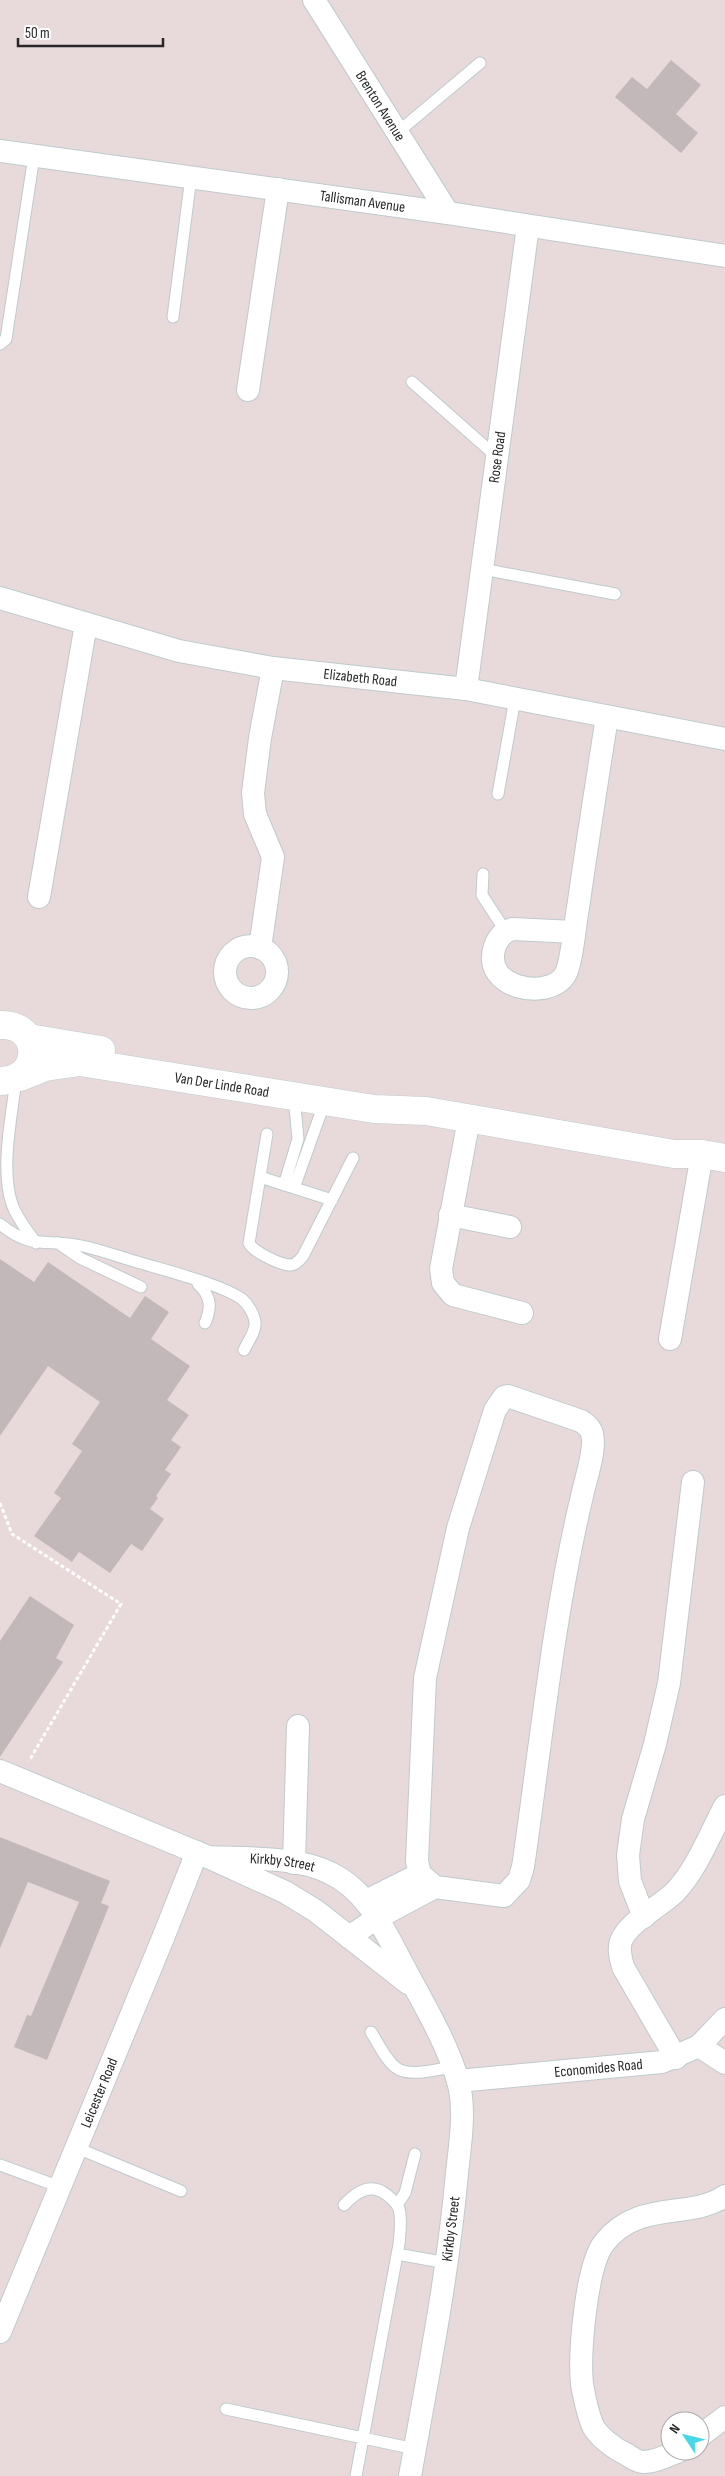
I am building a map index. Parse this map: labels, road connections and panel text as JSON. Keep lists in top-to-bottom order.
{
  "streets": {
    "main road": ["Van Der Linde Road"],
    "street": [
      "Brenton Avenue",
      "Tallisman Avenue",
      "Rose Road",
      "Elizabeth Road",
      "Kirkby Street",
      "Economides Road",
      "Leicester Road"
    ]
  },
  "crossings": [
    ["Brenton Avenue", "Tallisman Avenue"],
    ["Tallisman Avenue", "Rose Road"],
    ["Rose Road", "Elizabeth Road"],
    ["Kirkby Street", "Economides Road"],
    ["Kirkby Street", "Leicester Road"]
  ],
  "scale_bar": "50 m",
  "north": "top left"
}
